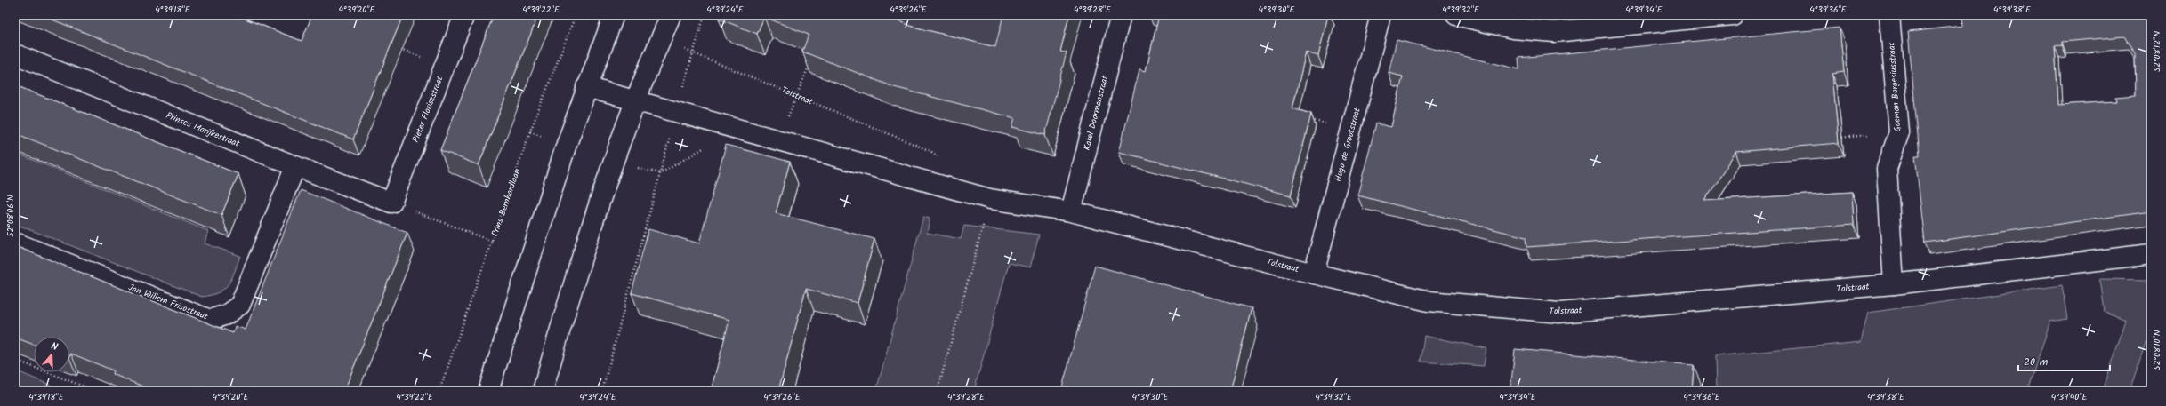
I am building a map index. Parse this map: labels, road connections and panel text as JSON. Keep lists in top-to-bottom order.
{
  "streets": {
    "street": [
      "Goeman Borgesiusstraat",
      "Tolstraat",
      "Pieter Floriszstraat",
      "Karel Doormanstraat",
      "Prinses Marijkestraat",
      "Hugo de Grootstraat",
      "Jan Willem Frisostraat"
    ],
    "path": ["Prins Bernhardlaan"]
  },
  "crossings": [
    ["Goeman Borgesiusstraat", "Tolstraat"],
    ["Tolstraat", "Karel Doormanstraat"],
    ["Tolstraat", "Hugo de Grootstraat"],
    ["Pieter Floriszstraat", "Prinses Marijkestraat"],
    ["Prinses Marijkestraat", "Jan Willem Frisostraat"]
  ],
  "scale_bar": "20 m",
  "north": "top",
  "coordinates": [
    "4°39'18\"E",
    "4°39'20\"E",
    "4°39'22\"E",
    "4°39'24\"E",
    "4°39'26\"E",
    "4°39'28\"E",
    "4°39'30\"E",
    "4°39'32\"E",
    "4°39'34\"E",
    "4°39'36\"E",
    "4°39'38\"E",
    "52°08'12\"N",
    "52°08'06\"N",
    "52°08'10\"N",
    "4°39'40\"E"
  ]
}
